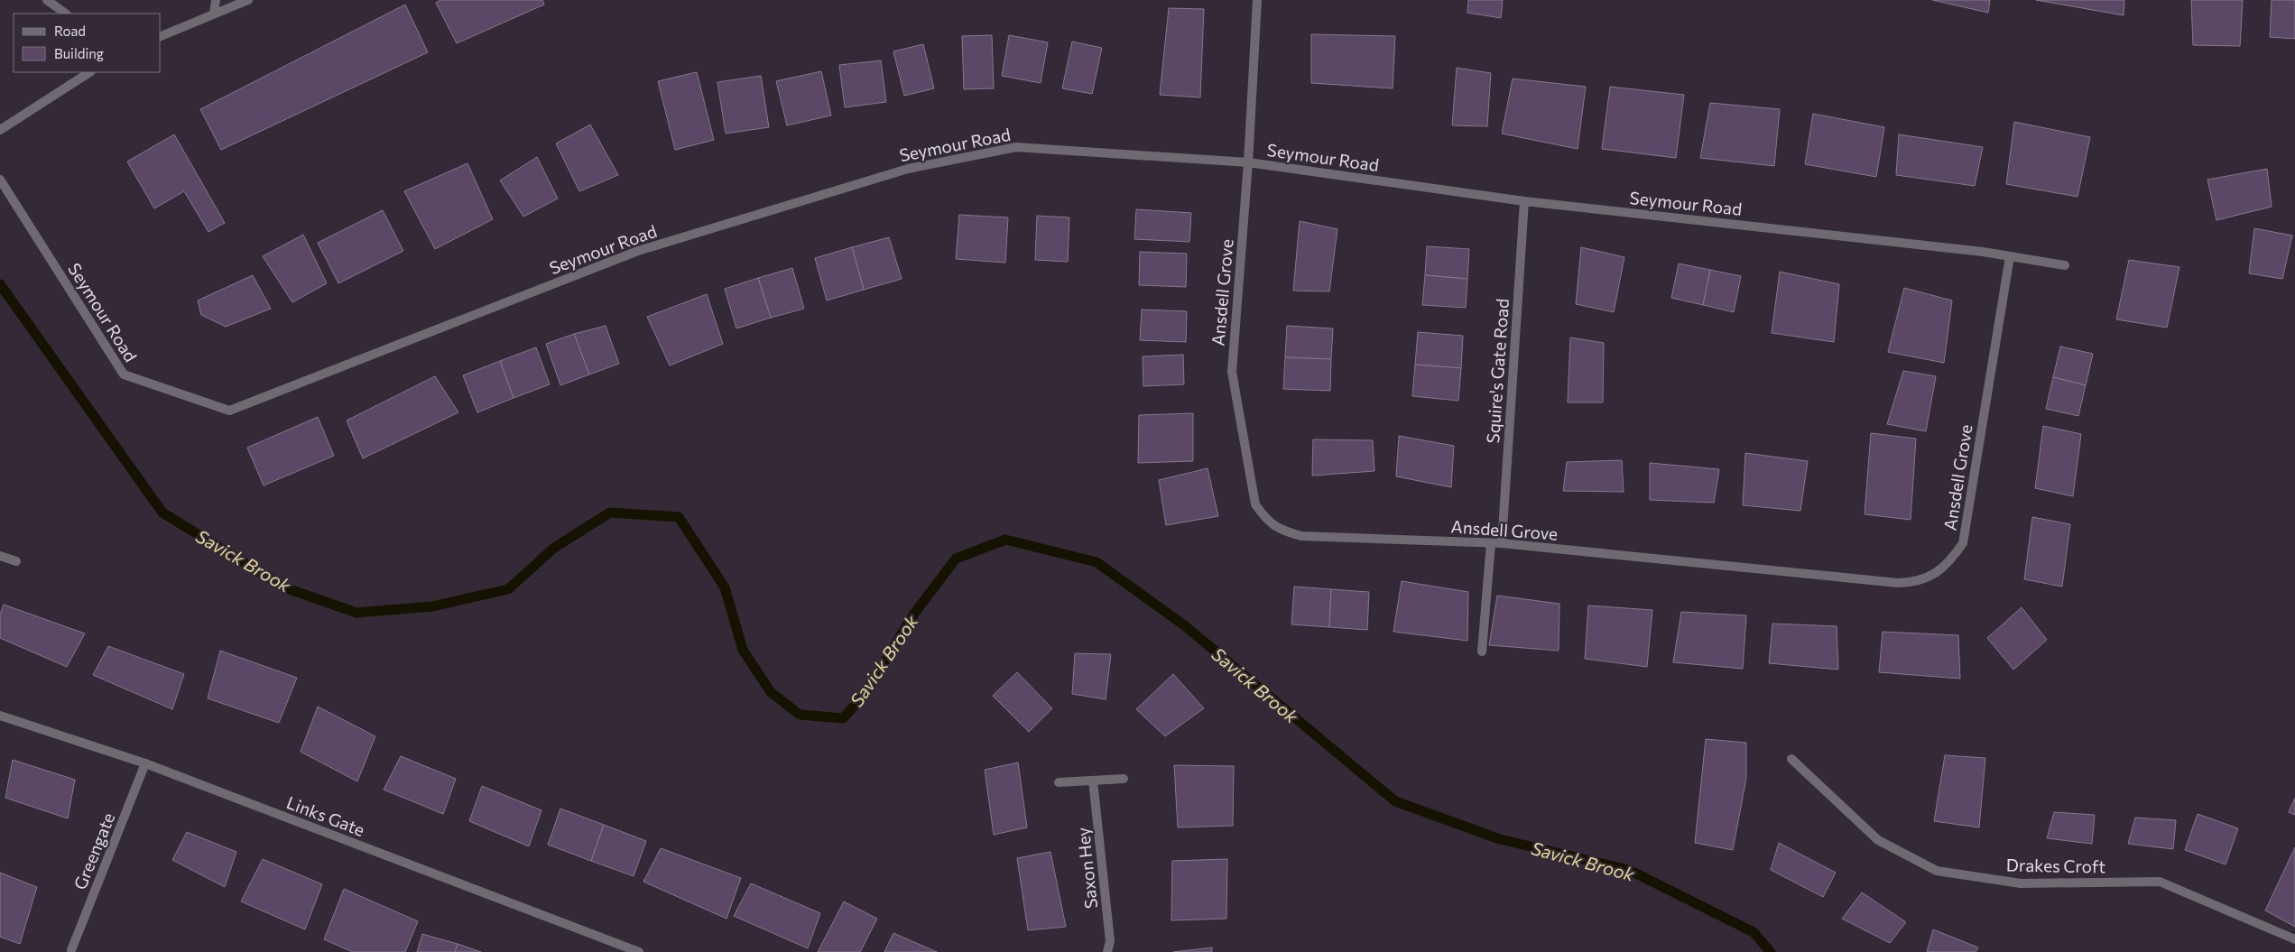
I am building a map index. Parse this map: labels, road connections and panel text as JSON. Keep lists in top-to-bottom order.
{
  "streets": {
    "street": [
      "Seymour Road",
      "Ansdell Grove",
      "Squire's Gate Road",
      "Links Gate",
      "Greengate",
      "Drakes Croft",
      "Saxon Hey"
    ]
  },
  "crossings": [
    ["Seymour Road", "Ansdell Grove"],
    ["Seymour Road", "Squire's Gate Road"],
    ["Ansdell Grove", "Squire's Gate Road"],
    ["Links Gate", "Greengate"]
  ],
  "water": ["Savick Brook"],
  "legend": ["Road", "Building"]
}
